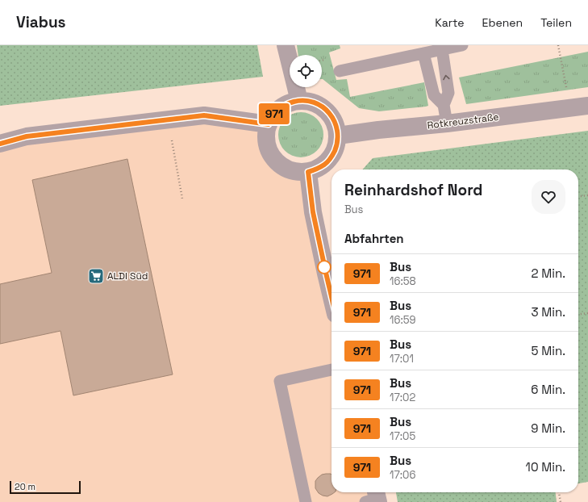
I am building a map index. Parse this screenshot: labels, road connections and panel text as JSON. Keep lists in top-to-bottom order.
{
  "streets": {
    "street": ["Rotkreuzstraße"]
  },
  "places": {
    "supermarket": ["ALDI Süd"]
  },
  "lines": ["bus line 971"],
  "scale_bar": "20 m",
  "page": {
    "header": "Viabus",
    "nav": ["Karte", "Ebenen", "Teilen"],
    "on_map": "971",
    "heading": [
      ["Reinhardshof Nord", "Bus"],
      "Abfahrten"
    ],
    "list": [
      {
        "mark": "971",
        "name": "Bus",
        "note": "16:58",
        "value": "2 Min."
      },
      {
        "mark": "971",
        "name": "Bus",
        "note": "16:59",
        "value": "3 Min."
      },
      {
        "mark": "971",
        "name": "Bus",
        "note": "17:01",
        "value": "5 Min."
      },
      {
        "mark": "971",
        "name": "Bus",
        "note": "17:02",
        "value": "6 Min."
      },
      {
        "mark": "971",
        "name": "Bus",
        "note": "17:05",
        "value": "9 Min."
      },
      {
        "mark": "971",
        "name": "Bus",
        "note": "17:06",
        "value": "10 Min."
      }
    ],
    "scale": "20 m"
  }
}
